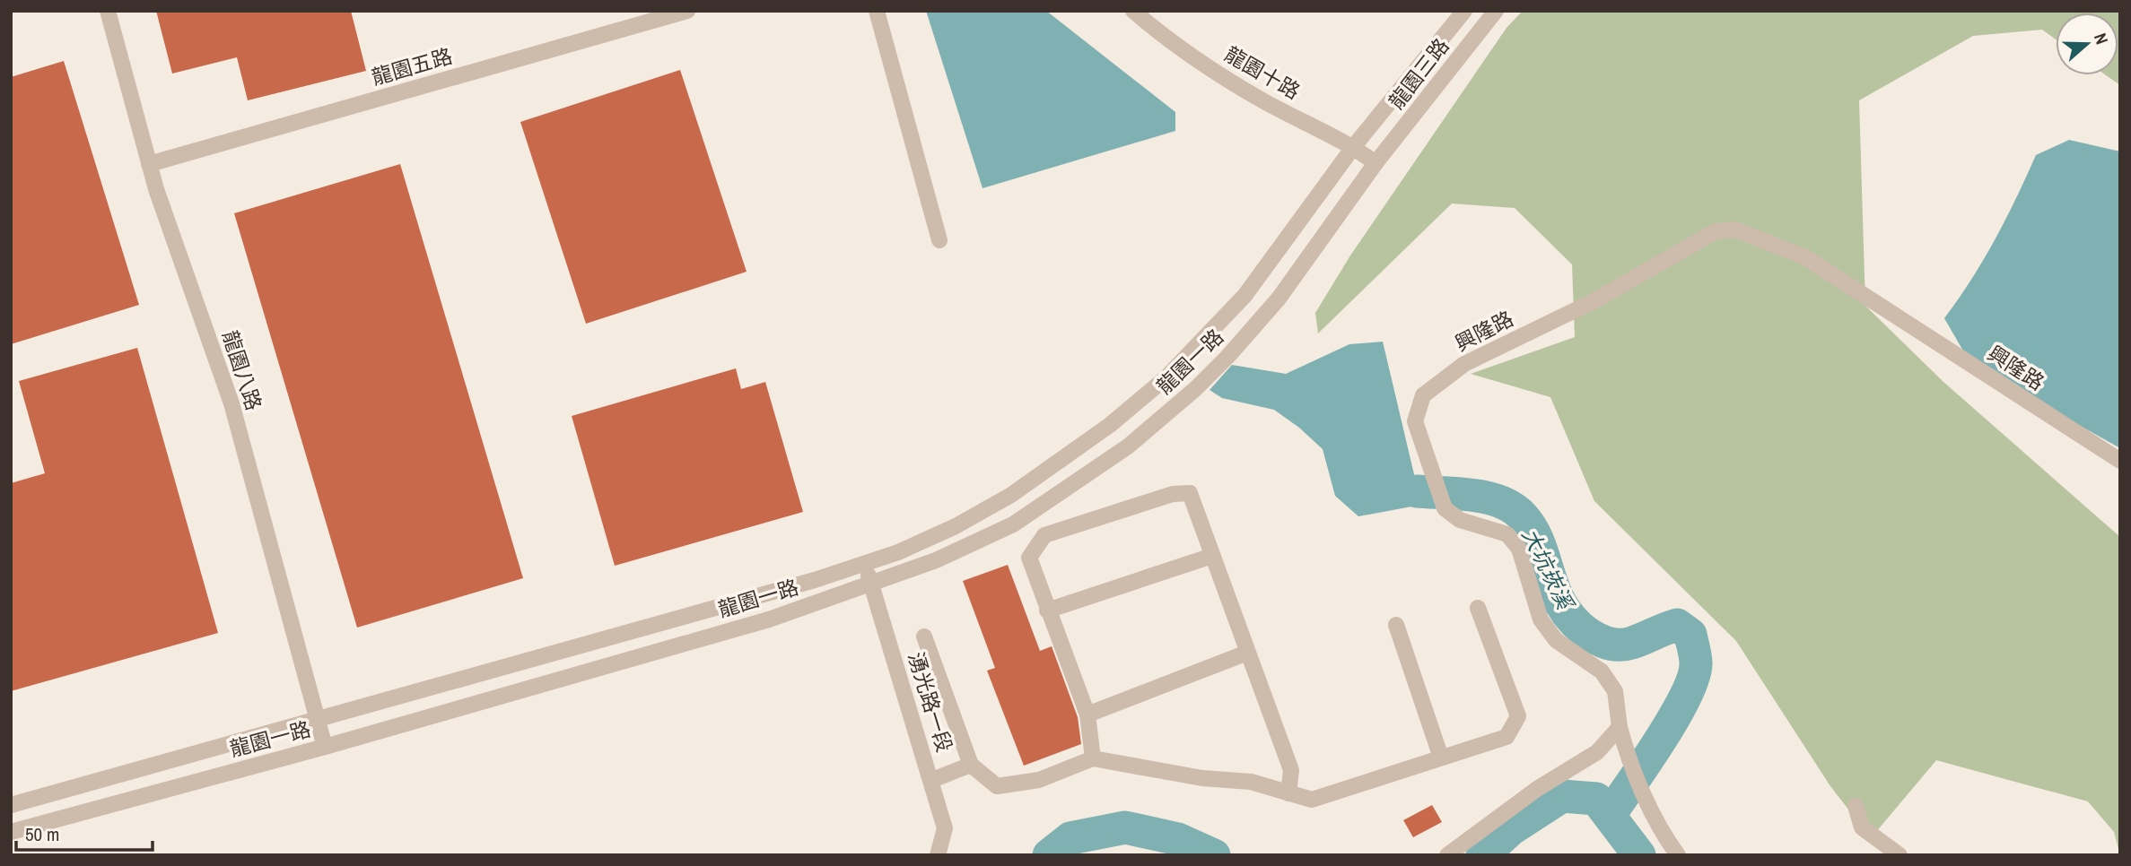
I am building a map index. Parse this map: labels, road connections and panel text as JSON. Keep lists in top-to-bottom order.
{
  "streets": {
    "street": [
      "龍園五路",
      "龍園十路",
      "龍園三路",
      "興隆路",
      "龍園一路",
      "龍園八路",
      "湧光路一段"
    ]
  },
  "crossings": [
    ["龍園五路", "龍園八路"],
    ["龍園十路", "龍園三路"],
    ["龍園十路", "龍園一路"],
    ["龍園三路", "龍園一路"],
    ["龍園一路", "龍園八路"],
    ["龍園一路", "湧光路一段"]
  ],
  "water": ["大坑崁溪"],
  "scale_bar": "50 m",
  "north": "right"
}
